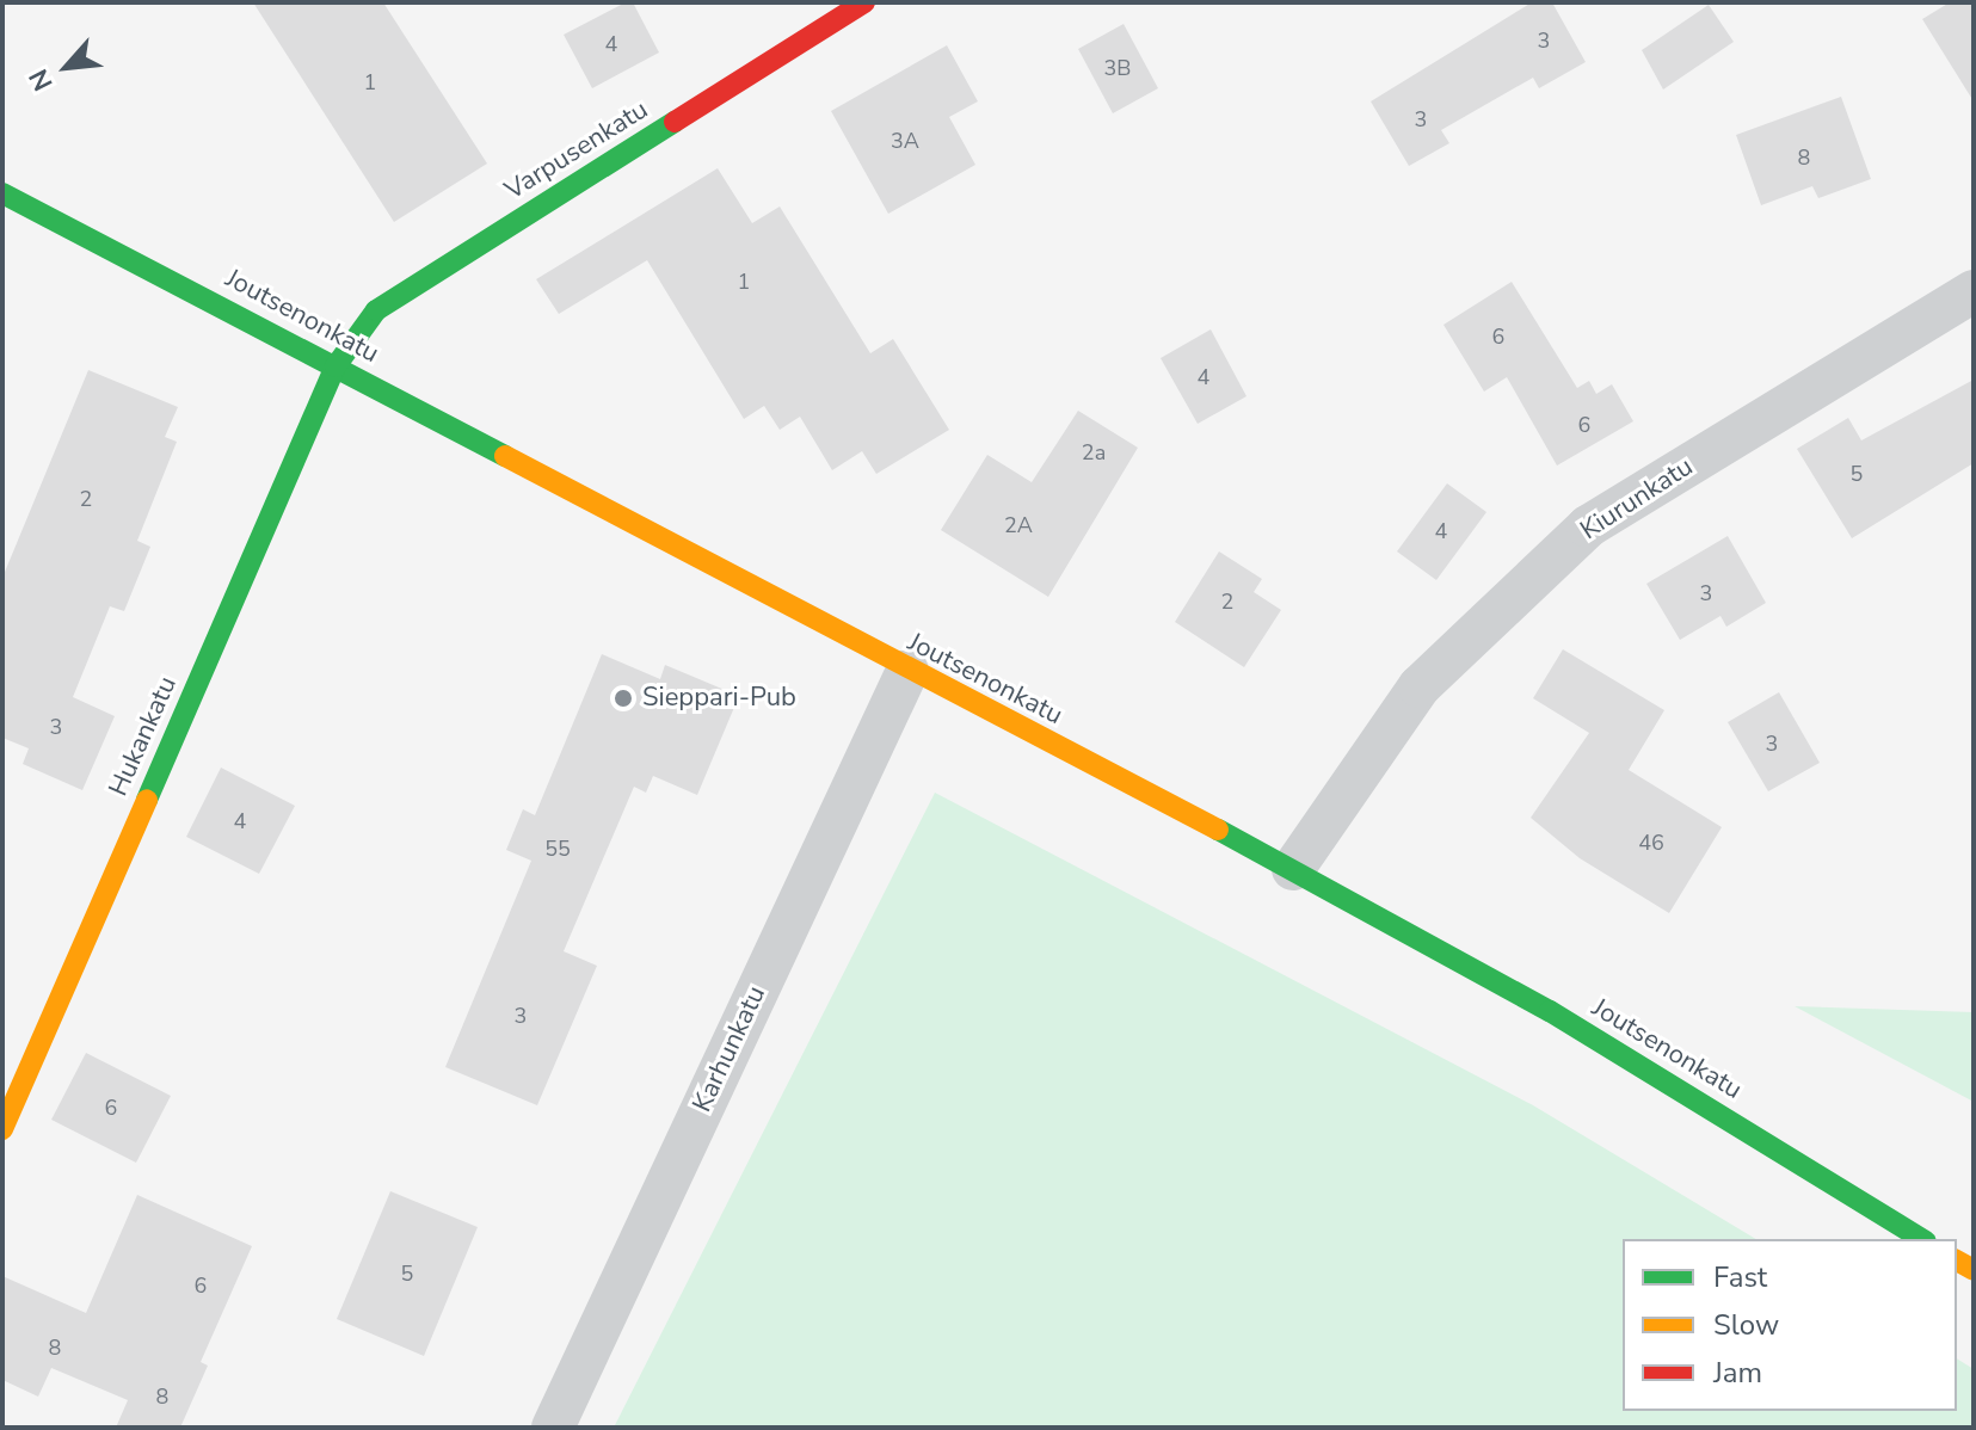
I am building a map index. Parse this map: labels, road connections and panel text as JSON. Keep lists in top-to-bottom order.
{
  "streets": {
    "main road": ["Varpusenkatu", "Joutsenonkatu", "Hukankatu"],
    "street": ["Kiurunkatu", "Karhunkatu"]
  },
  "crossings": [
    ["Varpusenkatu", "Joutsenonkatu"],
    ["Varpusenkatu", "Hukankatu"],
    ["Joutsenonkatu", "Kiurunkatu"],
    ["Joutsenonkatu", "Hukankatu"],
    ["Joutsenonkatu", "Karhunkatu"]
  ],
  "places": ["Sieppari-Pub"],
  "house_numbers": [
    "3",
    "4",
    "3B",
    "1",
    "3",
    "3A",
    "8",
    "1",
    "6",
    "4",
    "6",
    "2a",
    "5",
    "2",
    "2A",
    "4",
    "3",
    "2",
    "3",
    "3",
    "4",
    "46",
    "55",
    "3",
    "6",
    "5",
    "6",
    "8",
    "8"
  ],
  "legend": ["Fast", "Slow", "Jam"],
  "north": "bottom left"
}
